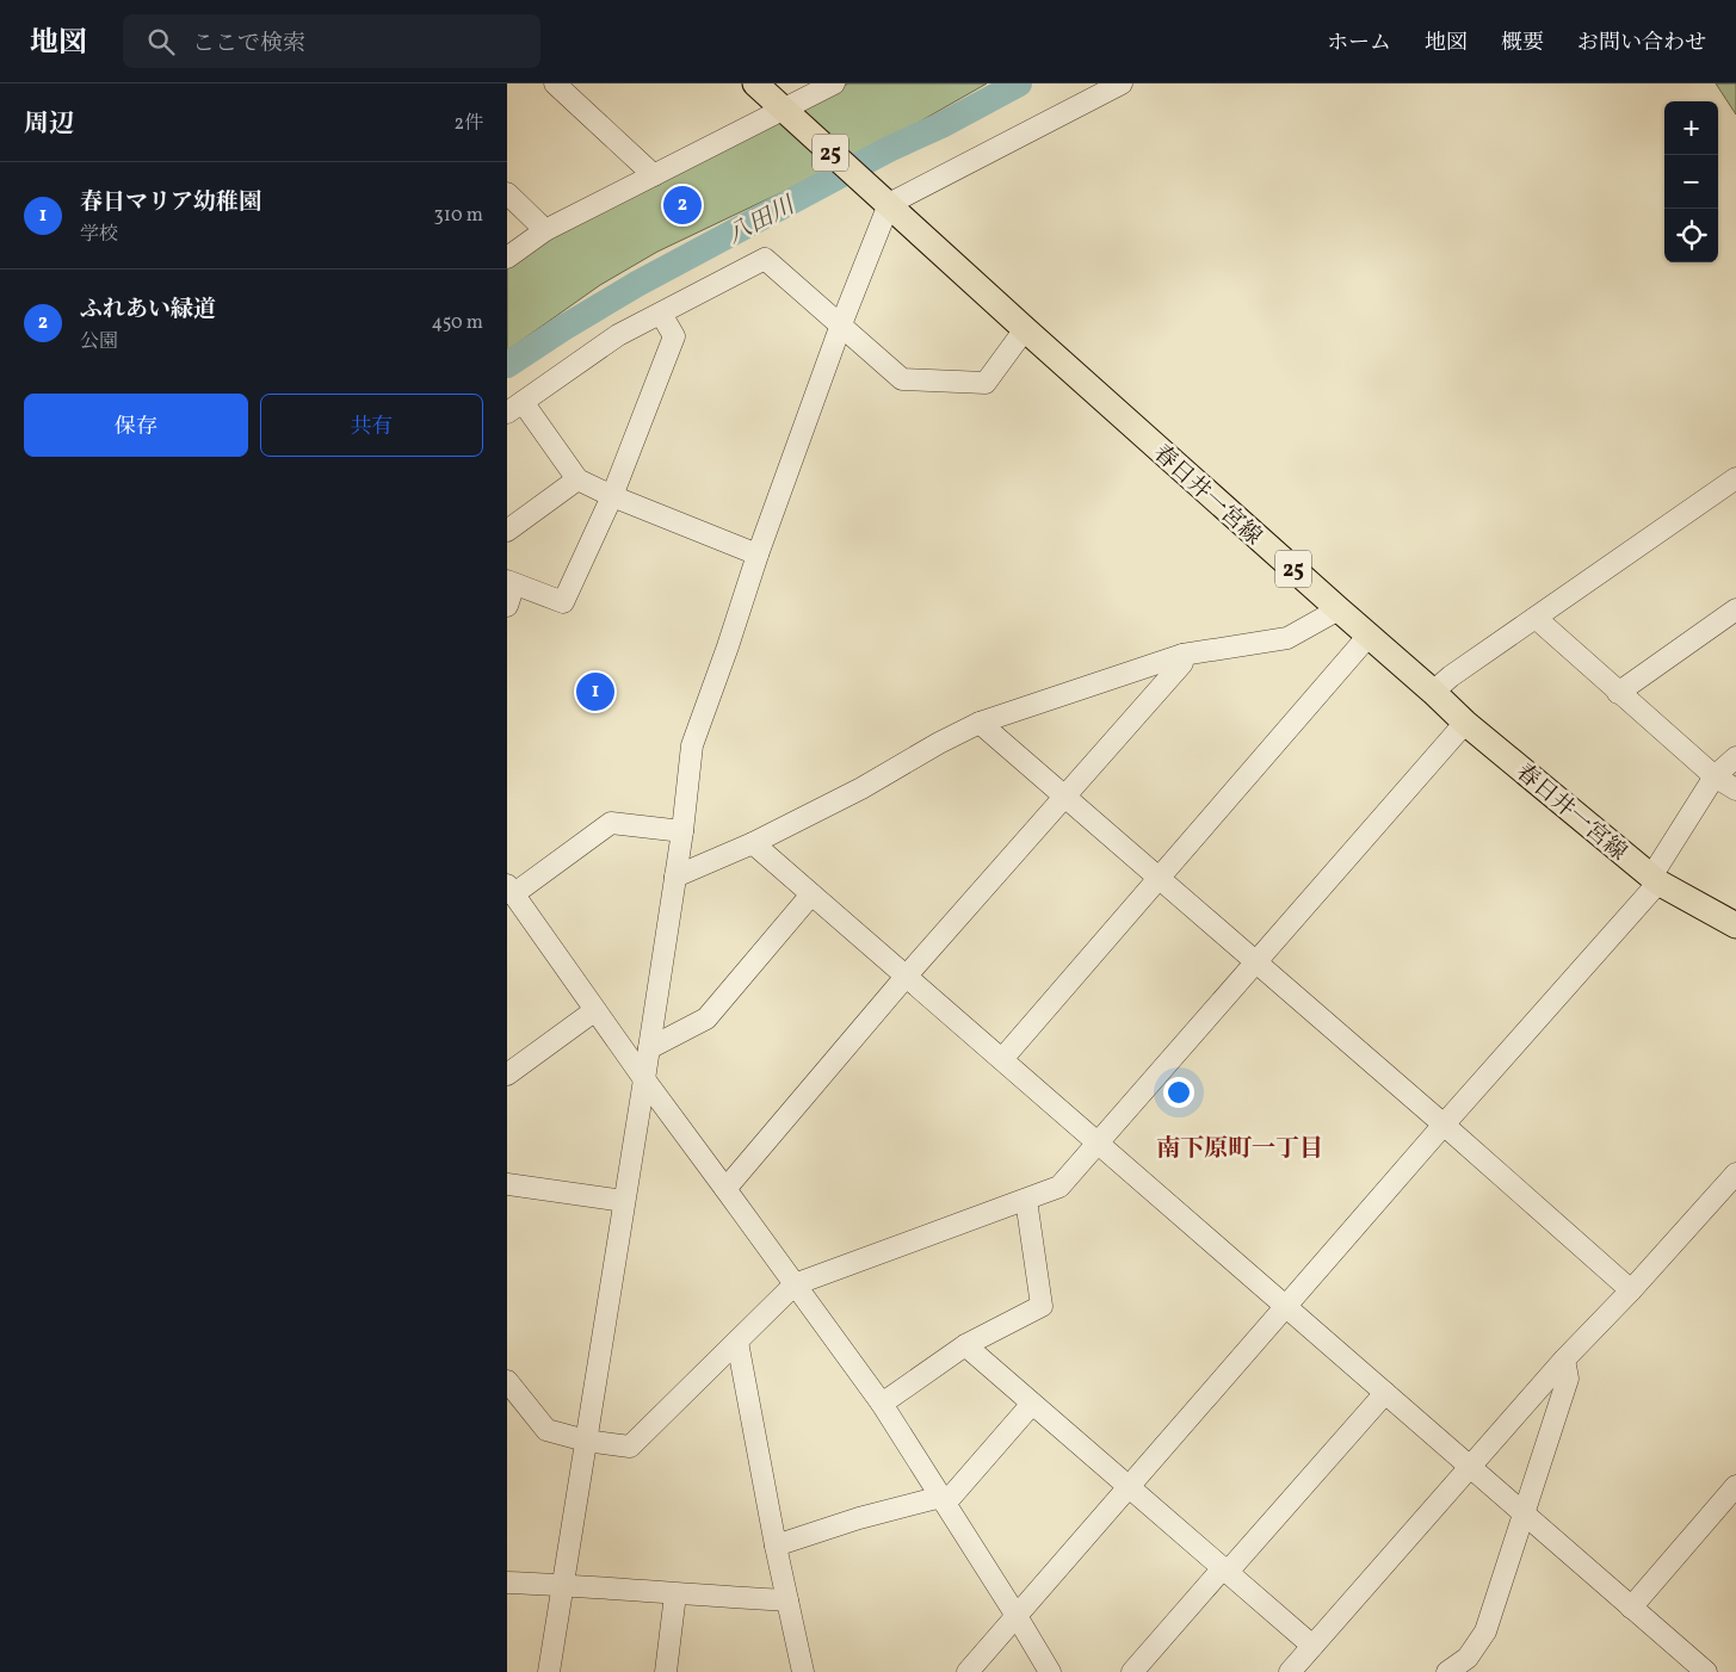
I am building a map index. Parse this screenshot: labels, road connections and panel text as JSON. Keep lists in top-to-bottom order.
{
  "streets": {
    "main road": ["25", "春日井一宮線"]
  },
  "districts": ["南下原町一丁目"],
  "water": ["八田川"],
  "page": {
    "header": "地図",
    "search": "ここで検索",
    "nav": [
      "ホーム",
      "地図",
      "概要",
      "お問い合わせ"
    ],
    "heading": ["周辺", "2件"],
    "map_buttons": ["+", "−"],
    "list": [
      {
        "mark": "1",
        "name": "春日マリア幼稚園",
        "note": "学校",
        "value": "310 m"
      },
      {
        "mark": "2",
        "name": "ふれあい緑道",
        "note": "公園",
        "value": "450 m"
      }
    ],
    "pins": ["2", "1"],
    "buttons": ["保存", "共有"]
  }
}
